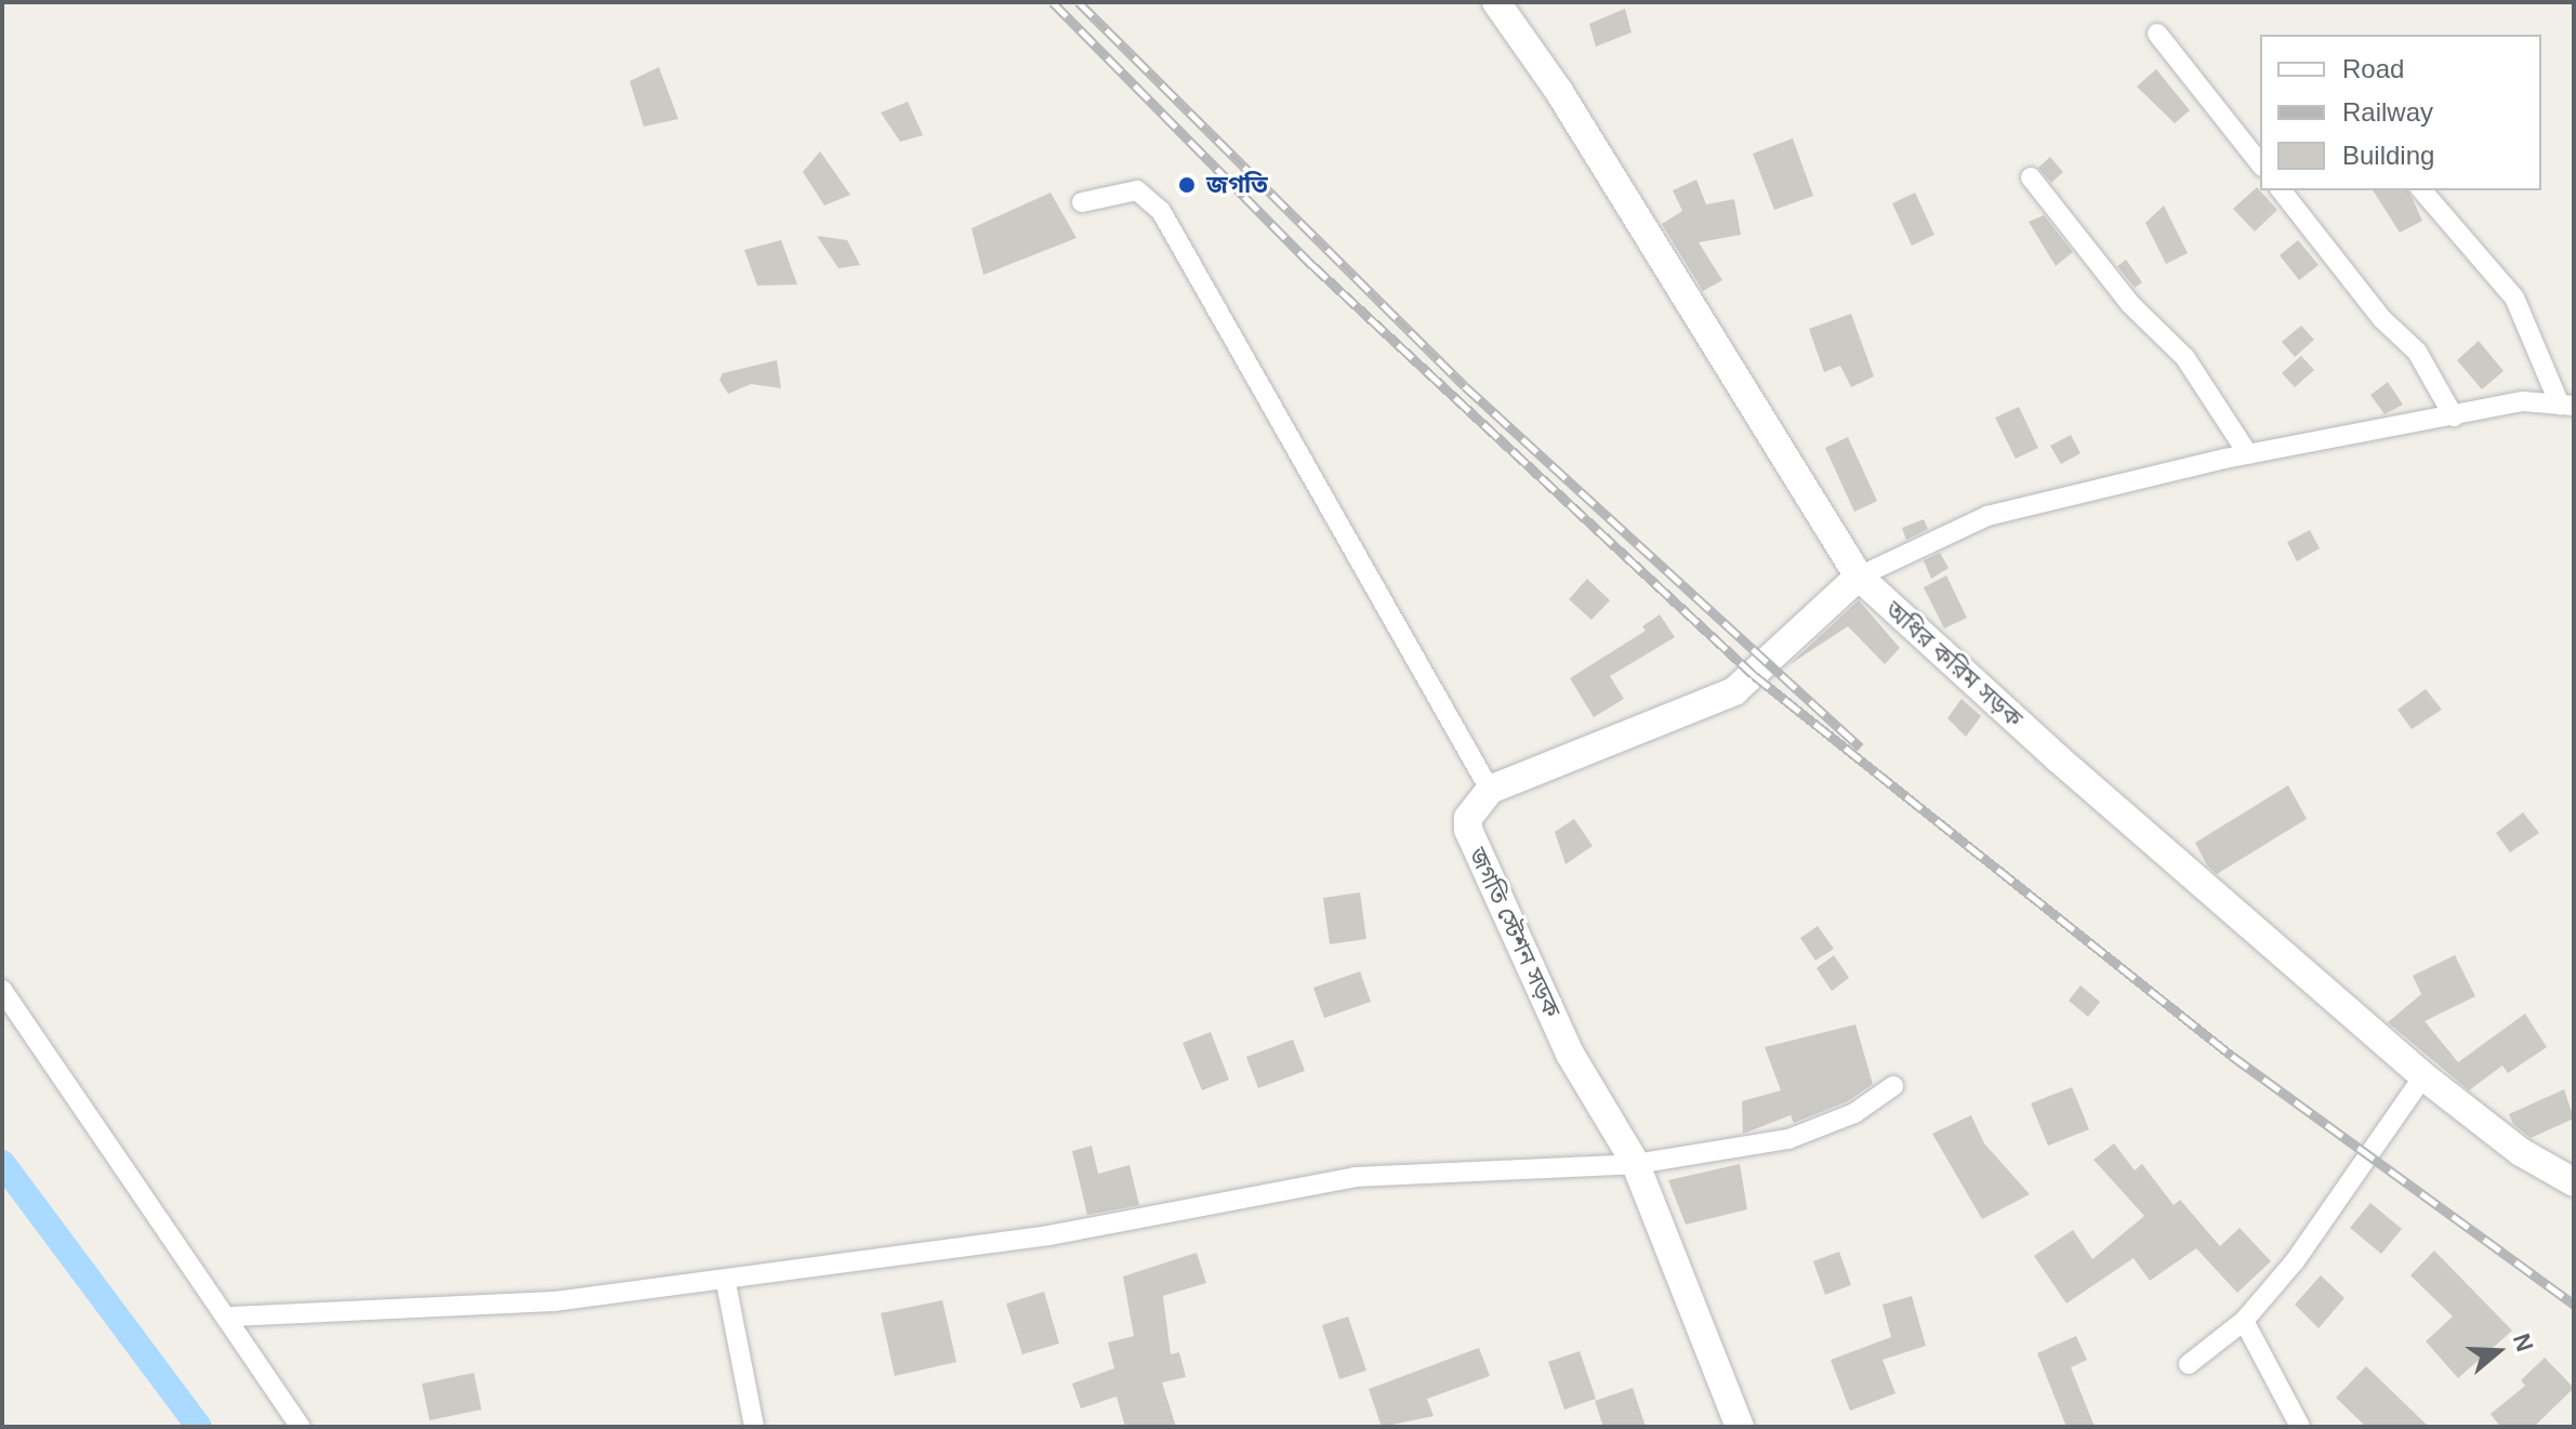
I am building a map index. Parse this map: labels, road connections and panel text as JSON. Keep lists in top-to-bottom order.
{
  "streets": {
    "main road": ["অধির করিম সড়ক", "জগতি স্টেশন সড়ক"]
  },
  "places": ["জগতি"],
  "legend": ["Road", "Railway", "Building"],
  "north": "right"
}
